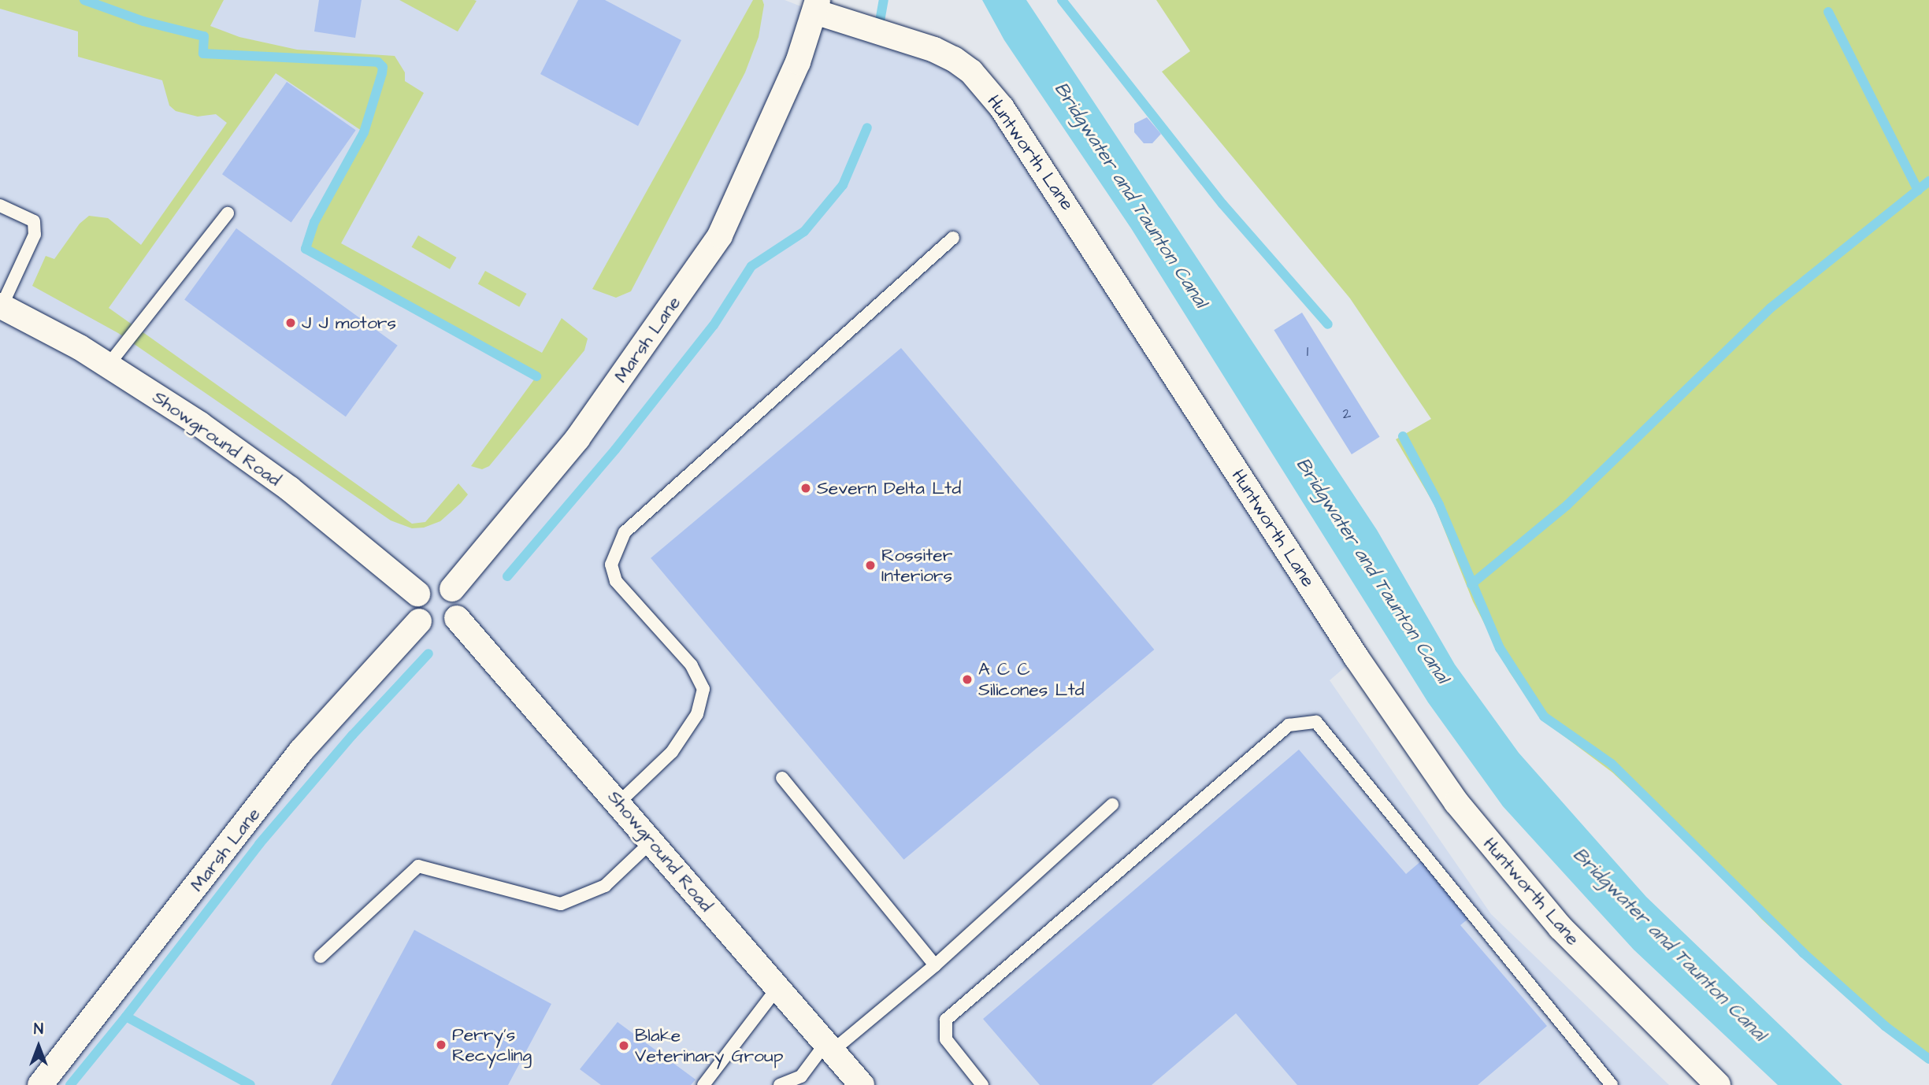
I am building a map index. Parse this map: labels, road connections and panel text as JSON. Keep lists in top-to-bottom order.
{
  "streets": {
    "street": ["Huntworth Lane", "Marsh Lane", "Showground Road"]
  },
  "crossings": [
    ["Huntworth Lane", "Marsh Lane"],
    ["Marsh Lane", "Showground Road"]
  ],
  "water": ["Bridgwater and Taunton Canal"],
  "places": [
    "J J motors",
    "Severn Delta Ltd",
    "Rossiter Interiors",
    "A C C Silicones Ltd",
    "Perry's Recycling",
    "Blake Veterinary Group"
  ],
  "house_numbers": ["1", "2"],
  "north": "top"
}
